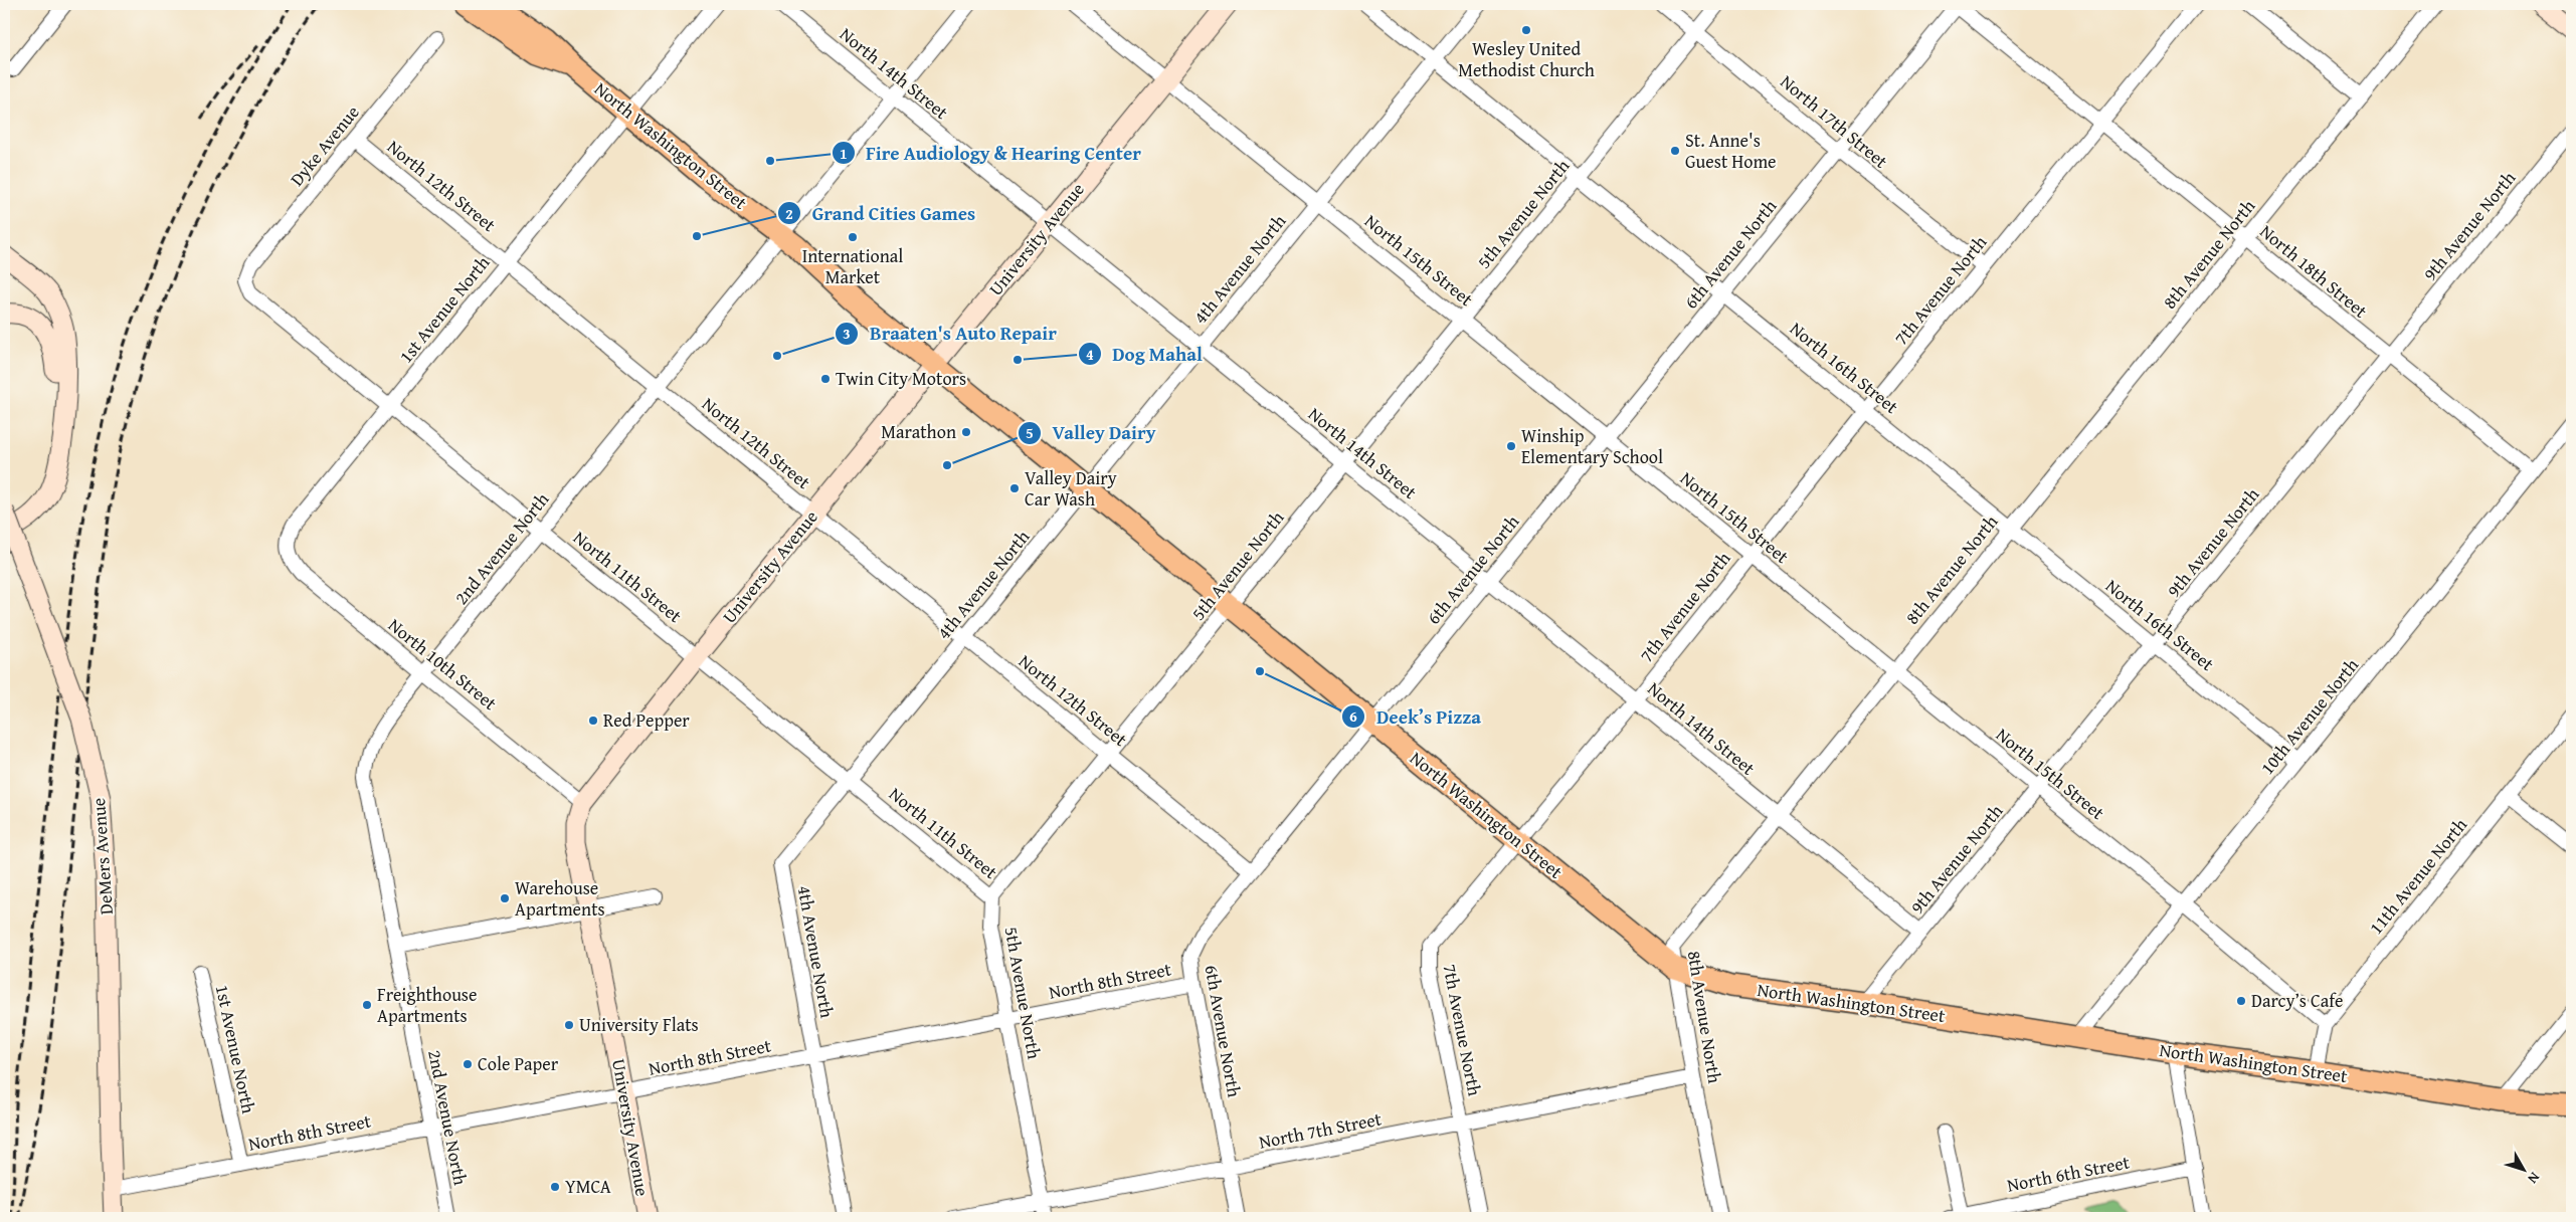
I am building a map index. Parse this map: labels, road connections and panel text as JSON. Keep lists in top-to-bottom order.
{
  "streets": {
    "main road": ["North Washington Street"],
    "street": [
      "North 14th Street",
      "North 17th Street",
      "Dyke Avenue",
      "North 12th Street",
      "5th Avenue North",
      "9th Avenue North",
      "University Avenue",
      "6th Avenue North",
      "8th Avenue North",
      "North 15th Street",
      "4th Avenue North",
      "North 18th Street",
      "7th Avenue North",
      "1st Avenue North",
      "North 16th Street",
      "2nd Avenue North",
      "North 11th Street",
      "North 10th Street",
      "10th Avenue North",
      "DeMers Avenue",
      "11th Avenue North",
      "North 8th Street",
      "North 7th Street",
      "North 6th Street"
    ]
  },
  "crossings": [
    ["North 14th Street", "5th Avenue North"],
    ["North 14th Street", "9th Avenue North"],
    ["North 14th Street", "University Avenue"],
    ["North 14th Street", "6th Avenue North"],
    ["North 14th Street", "8th Avenue North"],
    ["North 14th Street", "4th Avenue North"],
    ["North 14th Street", "7th Avenue North"],
    ["North 14th Street", "2nd Avenue North"],
    ["North 17th Street", "5th Avenue North"],
    ["North 17th Street", "6th Avenue North"],
    ["North 17th Street", "7th Avenue North"],
    ["Dyke Avenue", "North 12th Street"],
    ["Dyke Avenue", "North 11th Street"],
    ["North Washington Street", "5th Avenue North"],
    ["North Washington Street", "9th Avenue North"],
    ["North Washington Street", "University Avenue"],
    ["North Washington Street", "6th Avenue North"],
    ["North Washington Street", "8th Avenue North"],
    ["North Washington Street", "4th Avenue North"],
    ["North Washington Street", "7th Avenue North"],
    ["North Washington Street", "1st Avenue North"],
    ["North Washington Street", "2nd Avenue North"],
    ["North Washington Street", "10th Avenue North"],
    ["North Washington Street", "11th Avenue North"],
    ["North 12th Street", "5th Avenue North"],
    ["North 12th Street", "University Avenue"],
    ["North 12th Street", "6th Avenue North"],
    ["North 12th Street", "4th Avenue North"],
    ["North 12th Street", "1st Avenue North"],
    ["North 12th Street", "2nd Avenue North"],
    ["5th Avenue North", "North 15th Street"],
    ["5th Avenue North", "North 16th Street"],
    ["5th Avenue North", "North 11th Street"],
    ["5th Avenue North", "North 8th Street"],
    ["5th Avenue North", "North 7th Street"],
    ["9th Avenue North", "North 15th Street"],
    ["9th Avenue North", "North 18th Street"],
    ["9th Avenue North", "North 16th Street"],
    ["University Avenue", "North 15th Street"],
    ["University Avenue", "North 11th Street"],
    ["University Avenue", "North 10th Street"],
    ["University Avenue", "North 8th Street"],
    ["6th Avenue North", "North 15th Street"],
    ["6th Avenue North", "North 18th Street"],
    ["6th Avenue North", "North 16th Street"],
    ["6th Avenue North", "North 8th Street"],
    ["6th Avenue North", "North 7th Street"],
    ["8th Avenue North", "North 15th Street"],
    ["8th Avenue North", "North 18th Street"],
    ["8th Avenue North", "North 16th Street"],
    ["8th Avenue North", "North 7th Street"],
    ["North 15th Street", "4th Avenue North"],
    ["North 15th Street", "7th Avenue North"],
    ["North 15th Street", "10th Avenue North"],
    ["North 15th Street", "11th Avenue North"],
    ["4th Avenue North", "North 16th Street"],
    ["4th Avenue North", "North 11th Street"],
    ["4th Avenue North", "North 8th Street"],
    ["North 18th Street", "7th Avenue North"],
    ["North 18th Street", "10th Avenue North"],
    ["7th Avenue North", "North 16th Street"],
    ["7th Avenue North", "North 7th Street"],
    ["1st Avenue North", "North 11th Street"],
    ["1st Avenue North", "North 10th Street"],
    ["1st Avenue North", "North 8th Street"],
    ["North 16th Street", "10th Avenue North"],
    ["2nd Avenue North", "North 11th Street"],
    ["2nd Avenue North", "North 10th Street"],
    ["2nd Avenue North", "North 8th Street"],
    ["DeMers Avenue", "North 8th Street"]
  ],
  "places": [
    "Wesley United Methodist Church",
    "St. Anne's Guest Home",
    "Fire Audiology & Hearing Center",
    "Grand Cities Games",
    "International Market",
    "Braaten's Auto Repair",
    "Dog Mahal",
    "Twin City Motors",
    "Marathon",
    "Winship Elementary School",
    "Valley Dairy",
    "Valley Dairy Car Wash",
    "Deek’s Pizza",
    "Red Pepper",
    "Warehouse Apartments",
    "Darcy’s Cafe",
    "Freighthouse Apartments",
    "University Flats",
    "Cole Paper",
    "YMCA"
  ],
  "north": "bottom right"
}
